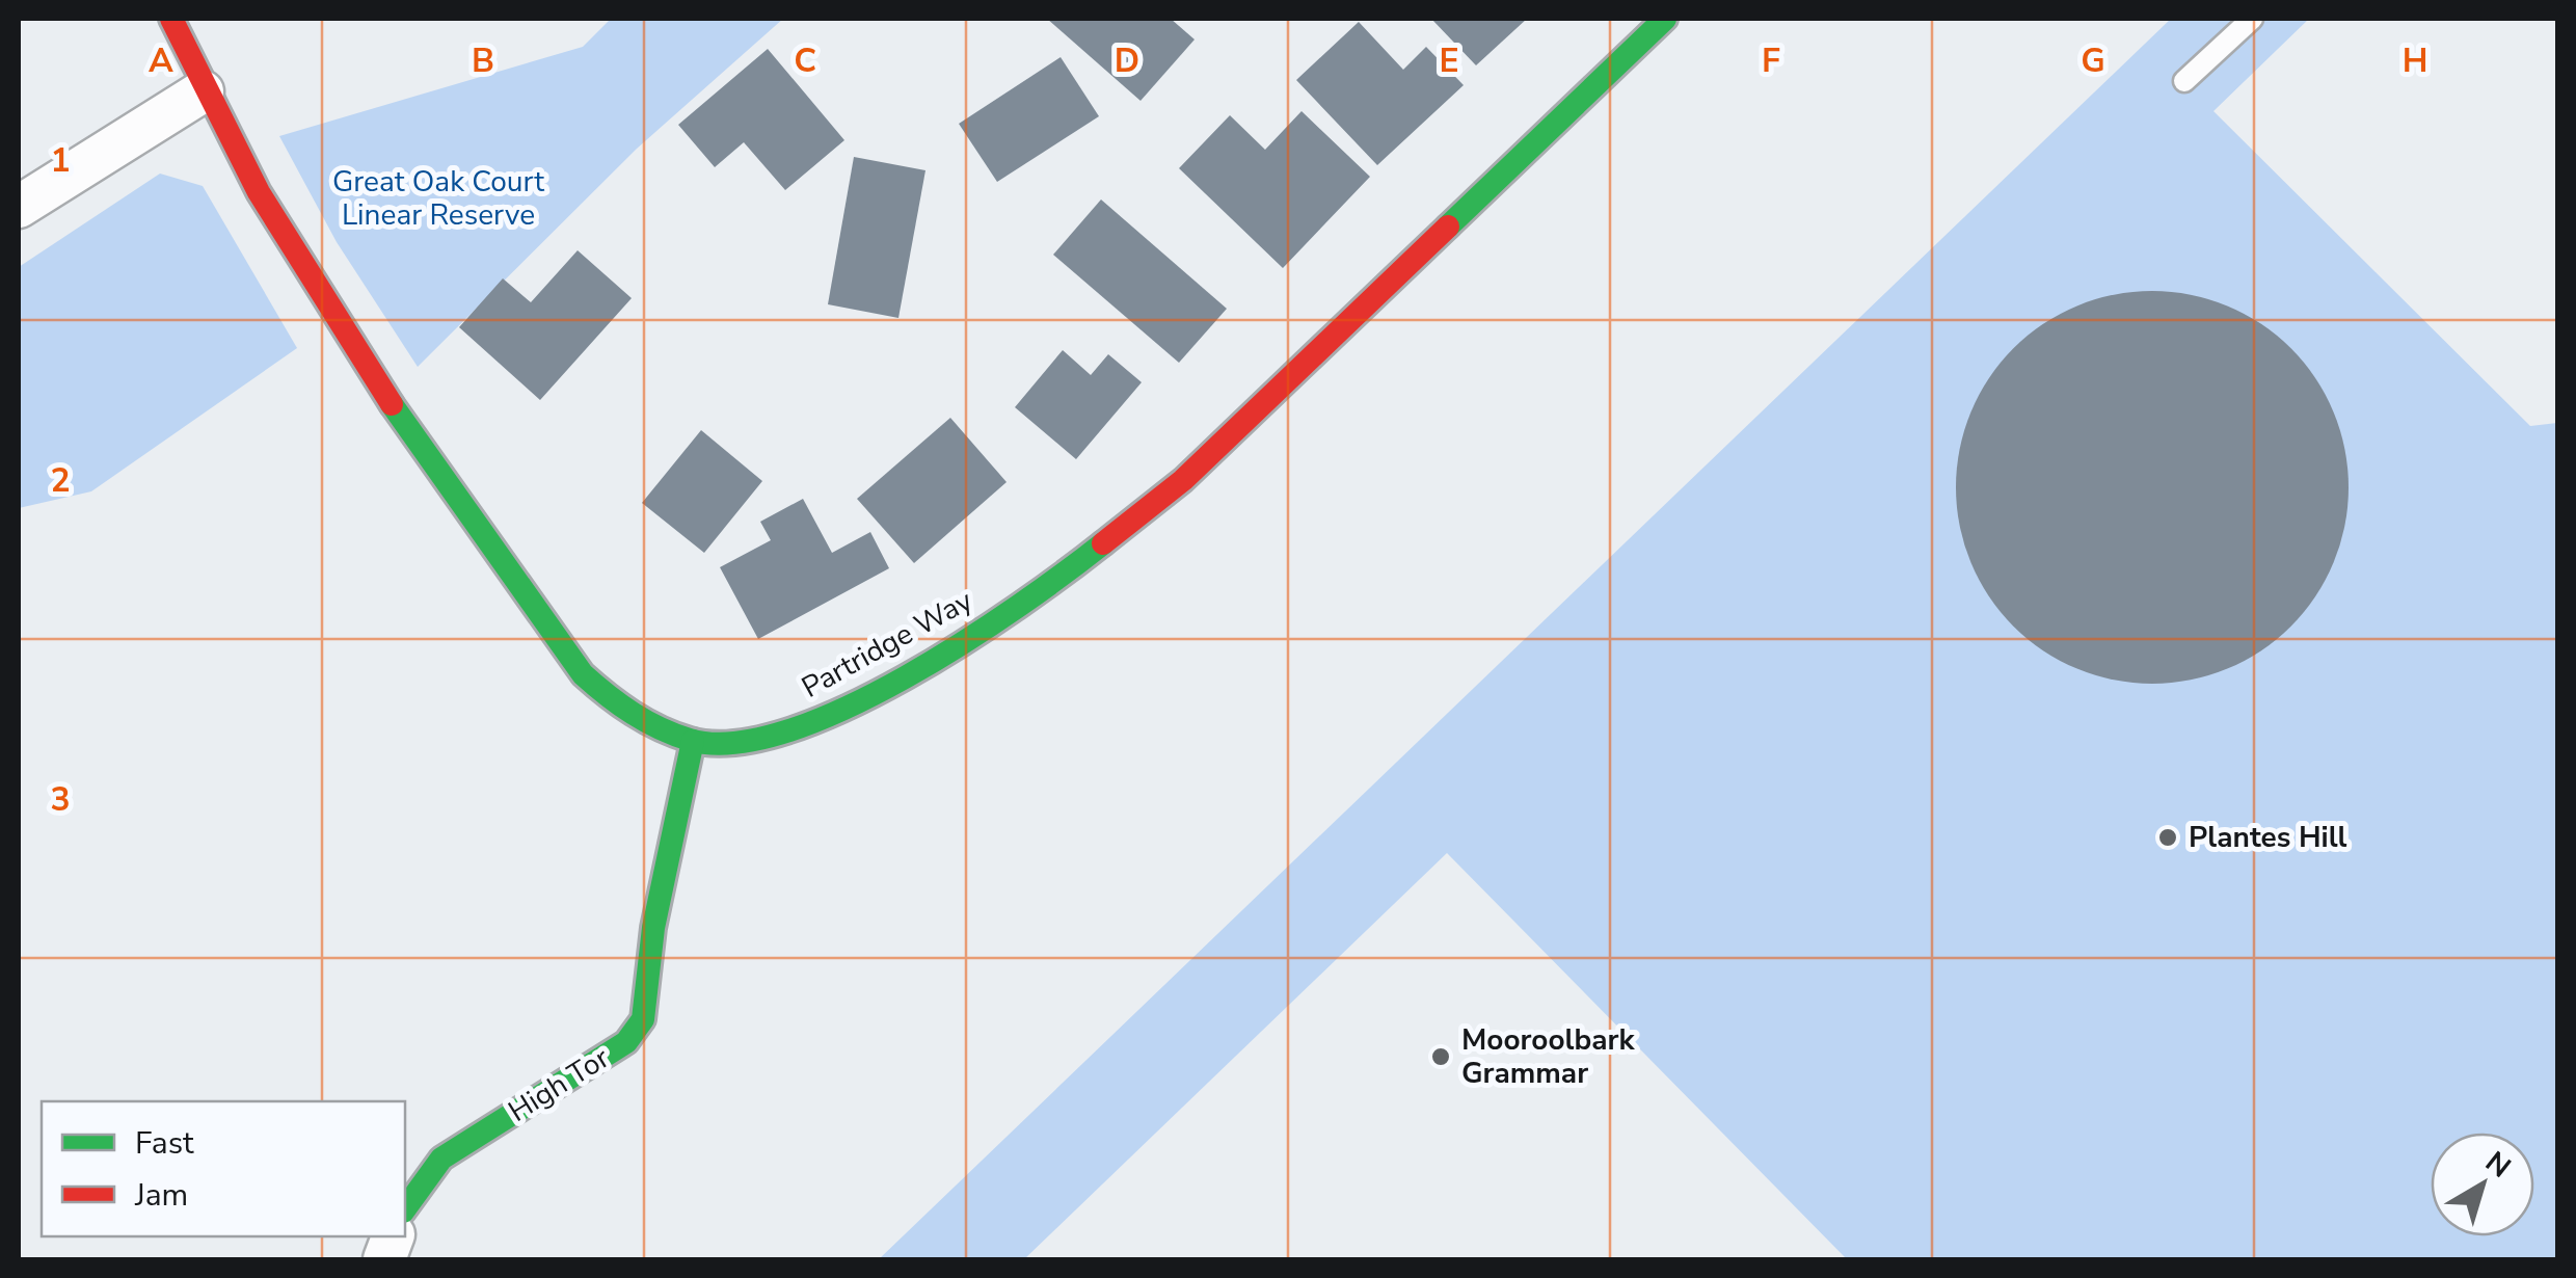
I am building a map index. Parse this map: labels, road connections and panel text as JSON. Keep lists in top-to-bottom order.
{
  "streets": {
    "street": ["Partridge Way", "High Tor"]
  },
  "crossings": [
    ["Partridge Way", "High Tor"]
  ],
  "parks": ["Great Oak Court Linear Reserve"],
  "places": ["Plantes Hill", "Mooroolbark Grammar"],
  "legend": ["Fast", "Jam"],
  "north": "top right",
  "grid": {
    "columns": [
      "A",
      "B",
      "C",
      "D",
      "E",
      "F",
      "G",
      "H"
    ],
    "rows": ["1", "2", "3"]
  }
}
